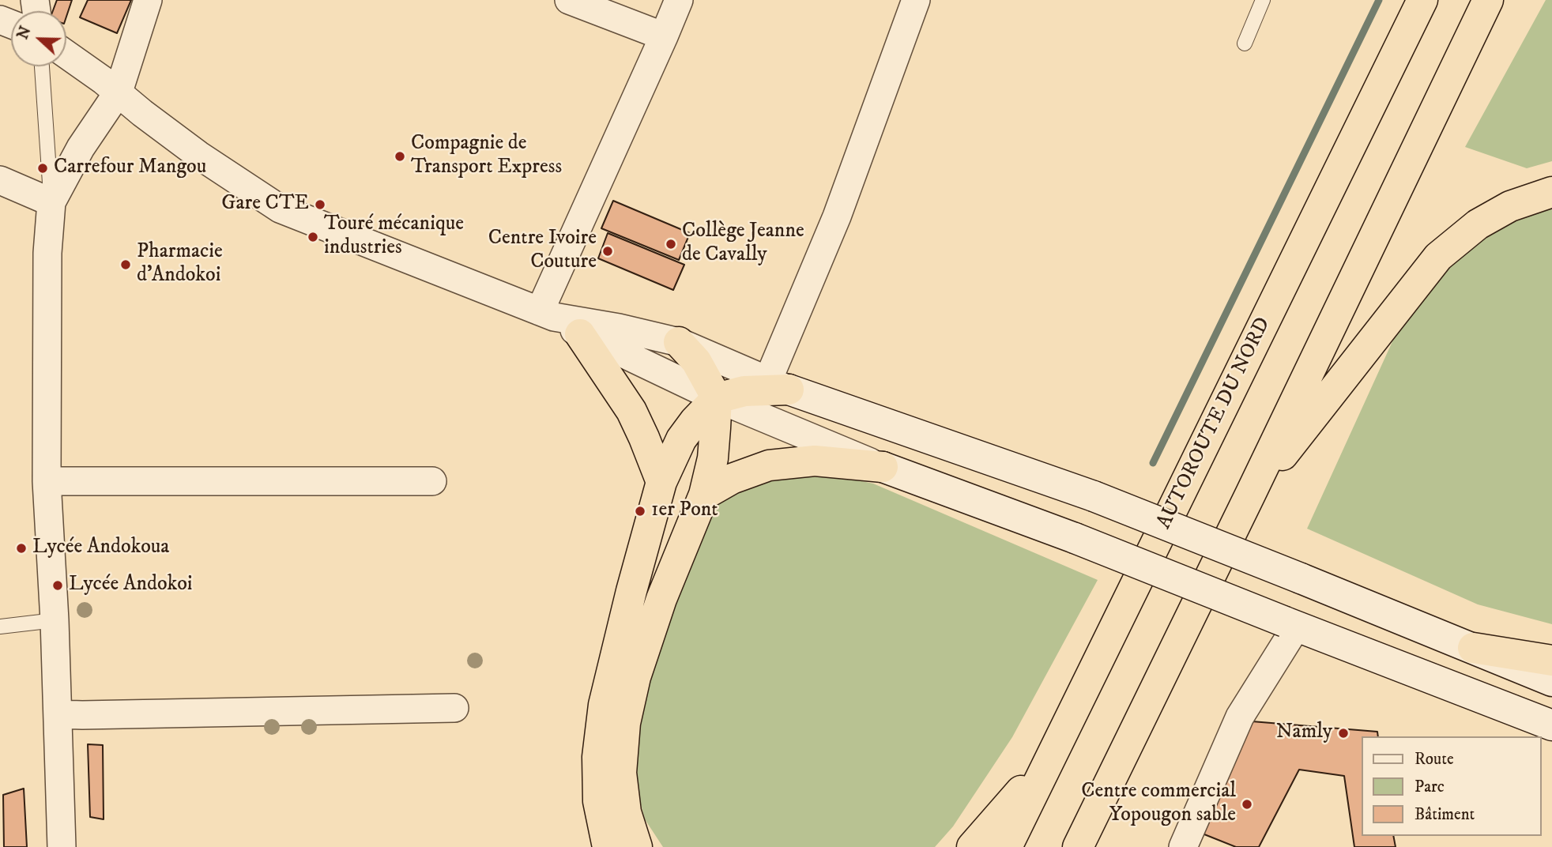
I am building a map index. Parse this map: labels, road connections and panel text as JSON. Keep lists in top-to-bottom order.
{
  "streets": {
    "highway": ["AUTOROUTE DU NORD"]
  },
  "places": [
    "Compagnie de Transport Express",
    "Carrefour Mangou",
    "Gare CTE",
    "Touré mécanique industries",
    "Collège Jeanne de Cavally",
    "Centre Ivoire Couture",
    "Pharmacie d’Andokoi",
    "1er Pont",
    "Lycée Andokoua",
    "Lycée Andokoi",
    "Namly",
    "Centre commercial Yopougon sable"
  ],
  "legend": ["Route", "Parc", "Bâtiment"],
  "north": "left"
}
